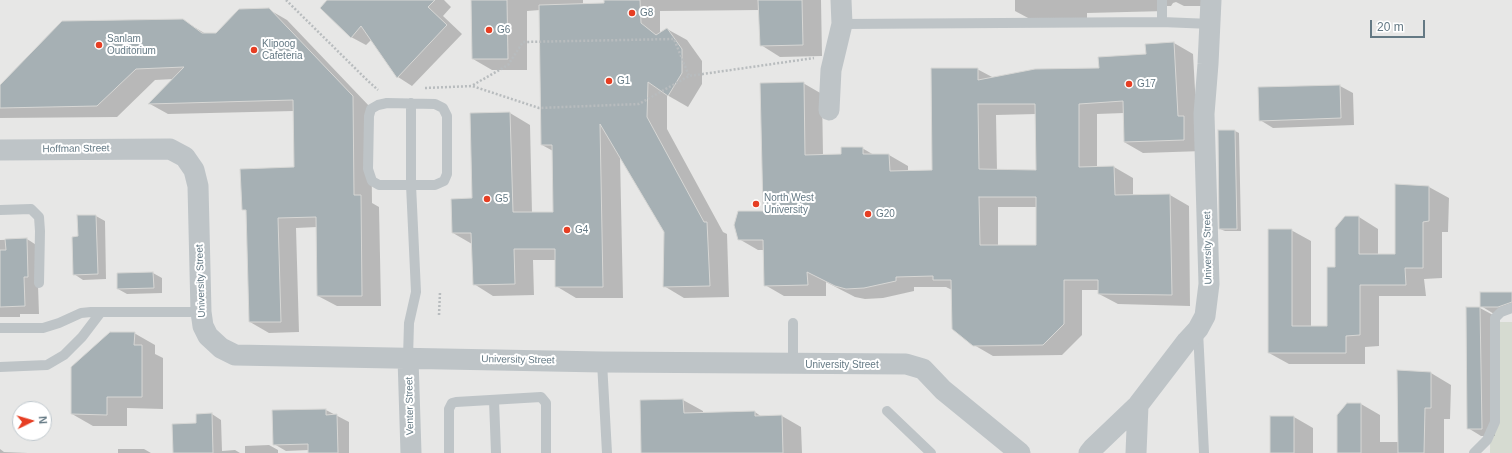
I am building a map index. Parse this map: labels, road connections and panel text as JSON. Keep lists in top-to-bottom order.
{
  "streets": {
    "street": ["Hoffman Street", "University Street", "Venter Street"]
  },
  "crossings": [
    ["Hoffman Street", "University Street"],
    ["University Street", "Venter Street"]
  ],
  "places": [
    "G8",
    "G6",
    "Sanlam Ouditorium",
    "Klipoog Cafeteria",
    "G1",
    "G17",
    "G5",
    "North West University",
    "G20",
    "G4"
  ],
  "scale_bar": "20 m",
  "north": "right"
}
